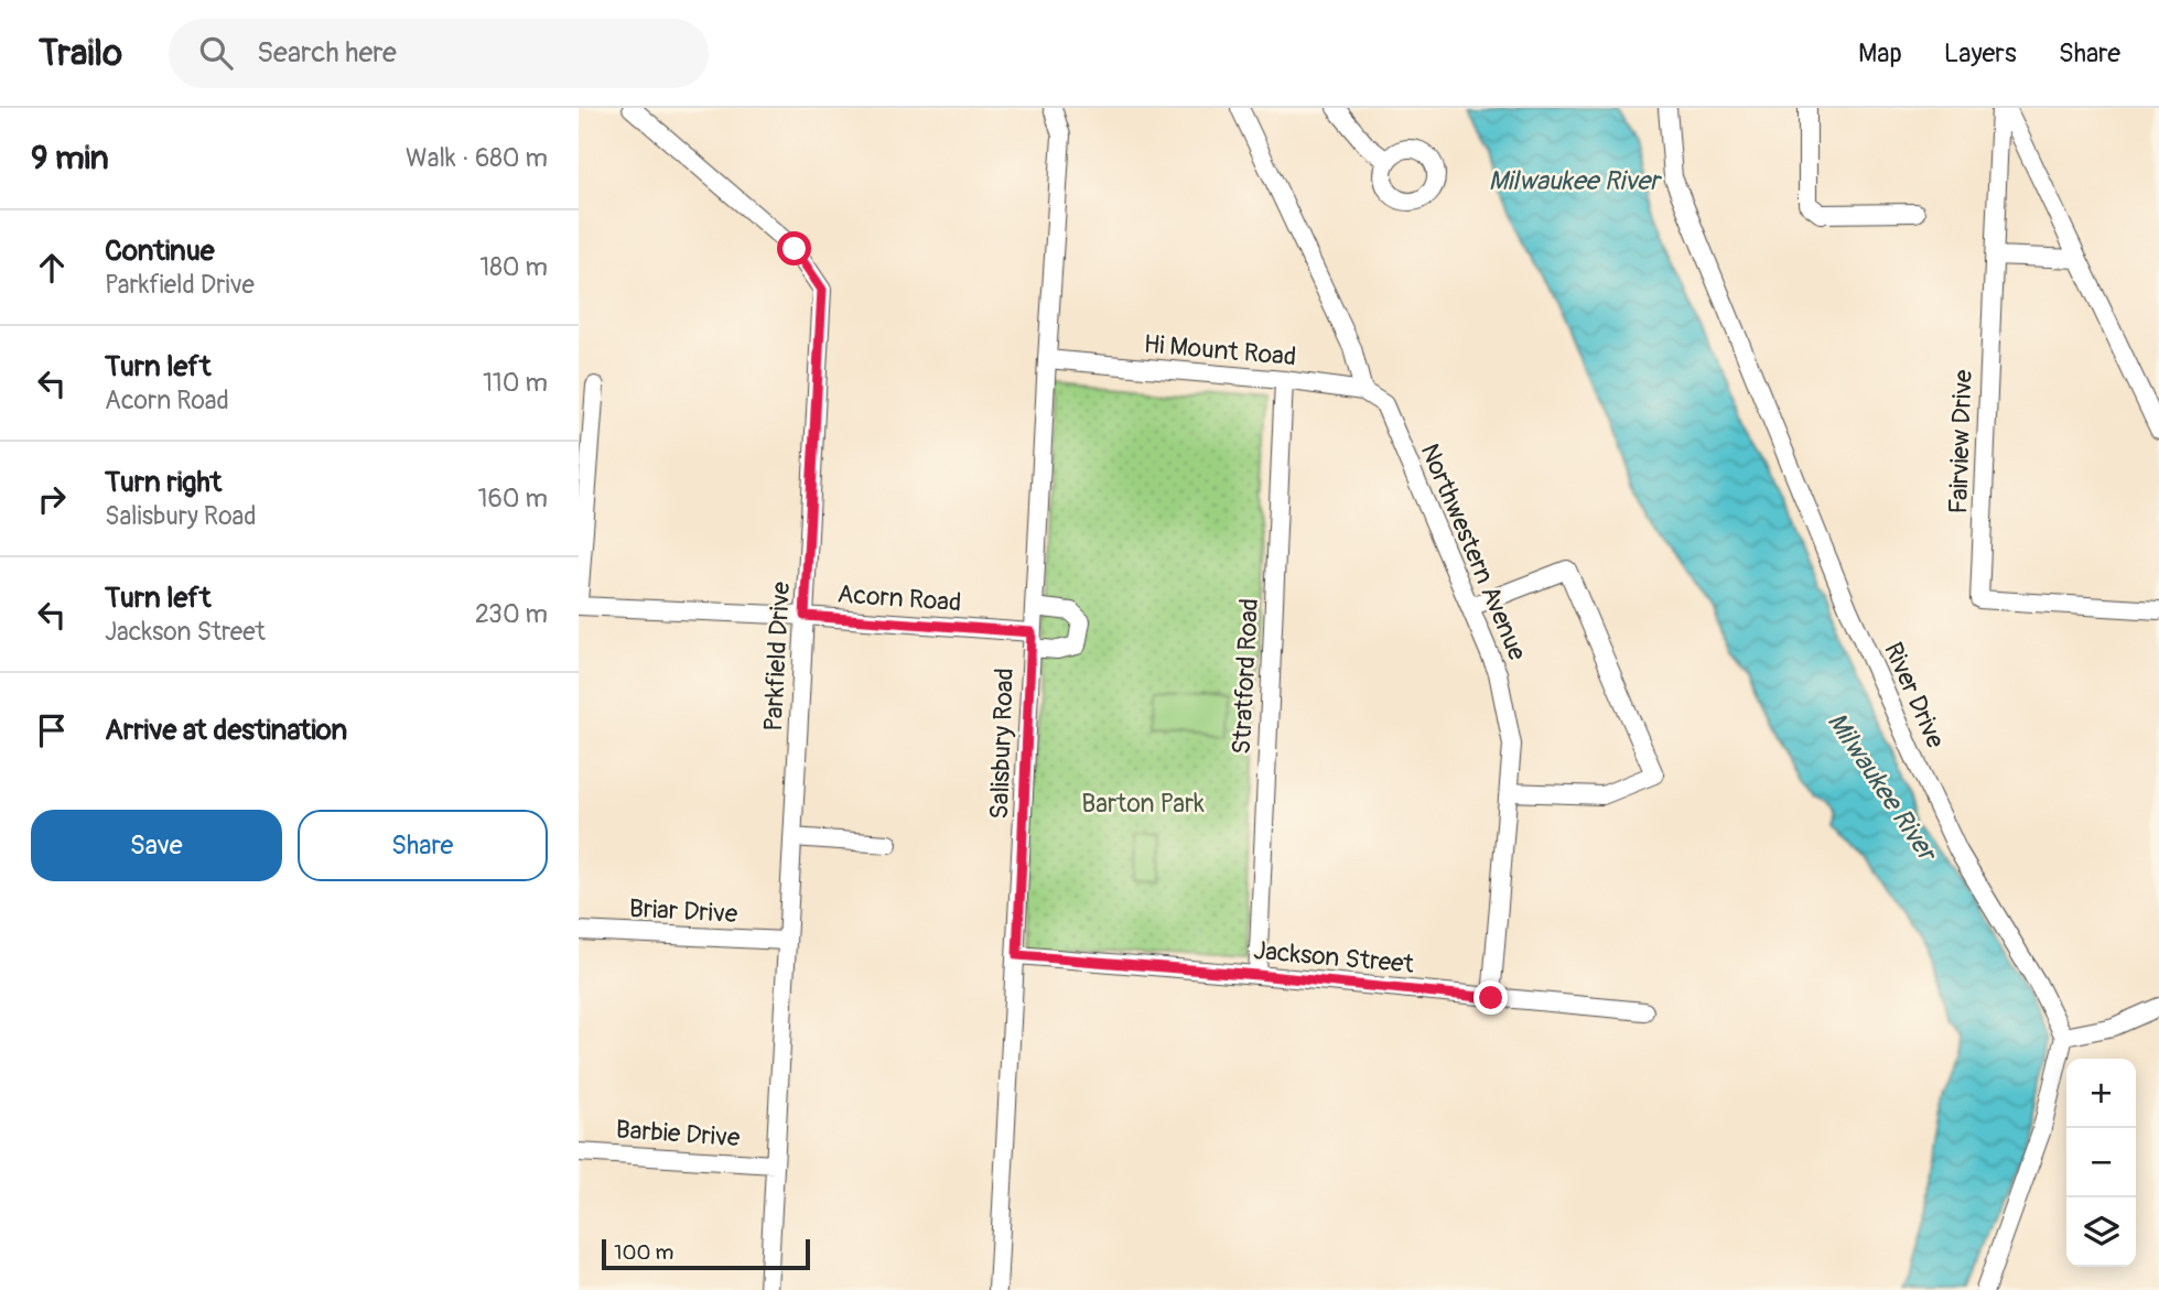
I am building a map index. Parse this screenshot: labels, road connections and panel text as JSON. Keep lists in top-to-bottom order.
{
  "streets": {
    "street": [
      "Hi Mount Road",
      "Fairview Drive",
      "Northwestern Avenue",
      "Acorn Road",
      "Parkfield Drive",
      "Stratford Road",
      "River Drive",
      "Salisbury Road",
      "Briar Drive",
      "Jackson Street",
      "Barbie Drive"
    ]
  },
  "crossings": [
    ["Hi Mount Road", "Northwestern Avenue"],
    ["Hi Mount Road", "Stratford Road"],
    ["Hi Mount Road", "Salisbury Road"],
    ["Northwestern Avenue", "Jackson Street"],
    ["Acorn Road", "Parkfield Drive"],
    ["Acorn Road", "Salisbury Road"],
    ["Parkfield Drive", "Briar Drive"],
    ["Parkfield Drive", "Barbie Drive"],
    ["Stratford Road", "Jackson Street"],
    ["Salisbury Road", "Jackson Street"]
  ],
  "water": ["Milwaukee River"],
  "parks": ["Barton Park"],
  "scale_bar": "100 m",
  "page": {
    "header": "Trailo",
    "search": "Search here",
    "nav": ["Map", "Layers", "Share"],
    "heading": ["9 min", "Walk · 680 m"],
    "list": [
      ["Continue", "Parkfield Drive", "180 m"],
      ["Turn left", "Acorn Road", "110 m"],
      ["Turn right", "Salisbury Road", "160 m"],
      ["Turn left", "Jackson Street", "230 m"],
      "Arrive at destination"
    ],
    "buttons": ["Save", "Share"],
    "map_buttons": ["+", "−"],
    "scale": "100 m"
  }
}
